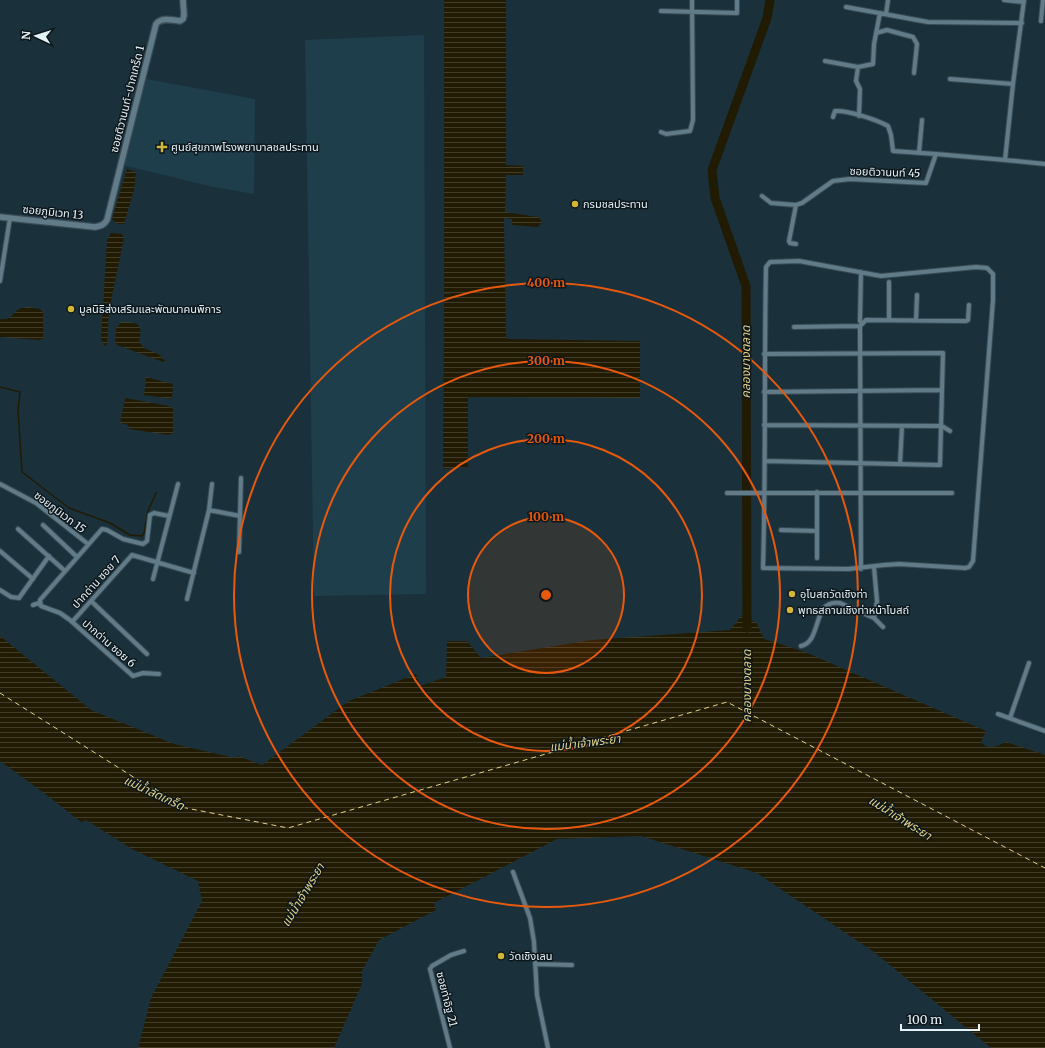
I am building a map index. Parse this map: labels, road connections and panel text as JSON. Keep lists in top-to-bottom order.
{
  "streets": {
    "street": [
      "ซอยติวานนท์-ปากเกร็ด 1",
      "ซอยติวานนท์ 45",
      "ซอยภูมิเวท 13",
      "ซอยภูมิเวท 15",
      "ปากด่าน ซอย 7",
      "ปากด่าน ซอย 6",
      "ซอยท่าอิฐ 21"
    ]
  },
  "crossings": [
    ["ซอยติวานนท์-ปากเกร็ด 1", "ซอยภูมิเวท 13"],
    ["ปากด่าน ซอย 7", "ปากด่าน ซอย 6"]
  ],
  "water": ["คลองบางตลาด", "แม่น้ำเจ้าพระยา", "แม่น้ำลัดเกร็ด"],
  "places": {
    "health": ["ศูนย์สุขภาพโรงพยาบาลชลประทาน"],
    "other": [
      "กรมชลประทาน",
      "มูลนิธิส่งเสริมและพัฒนาคนพิการ",
      "อุโบสถวัดเชิงท่า",
      "พุทธสถานเชิงท่าหน้าโบสถ์",
      "วัดเชิงเลน"
    ]
  },
  "scale_bar": "100 m",
  "north": "left",
  "rings": [
    "400 m",
    "300 m",
    "200 m",
    "100 m"
  ]
}
